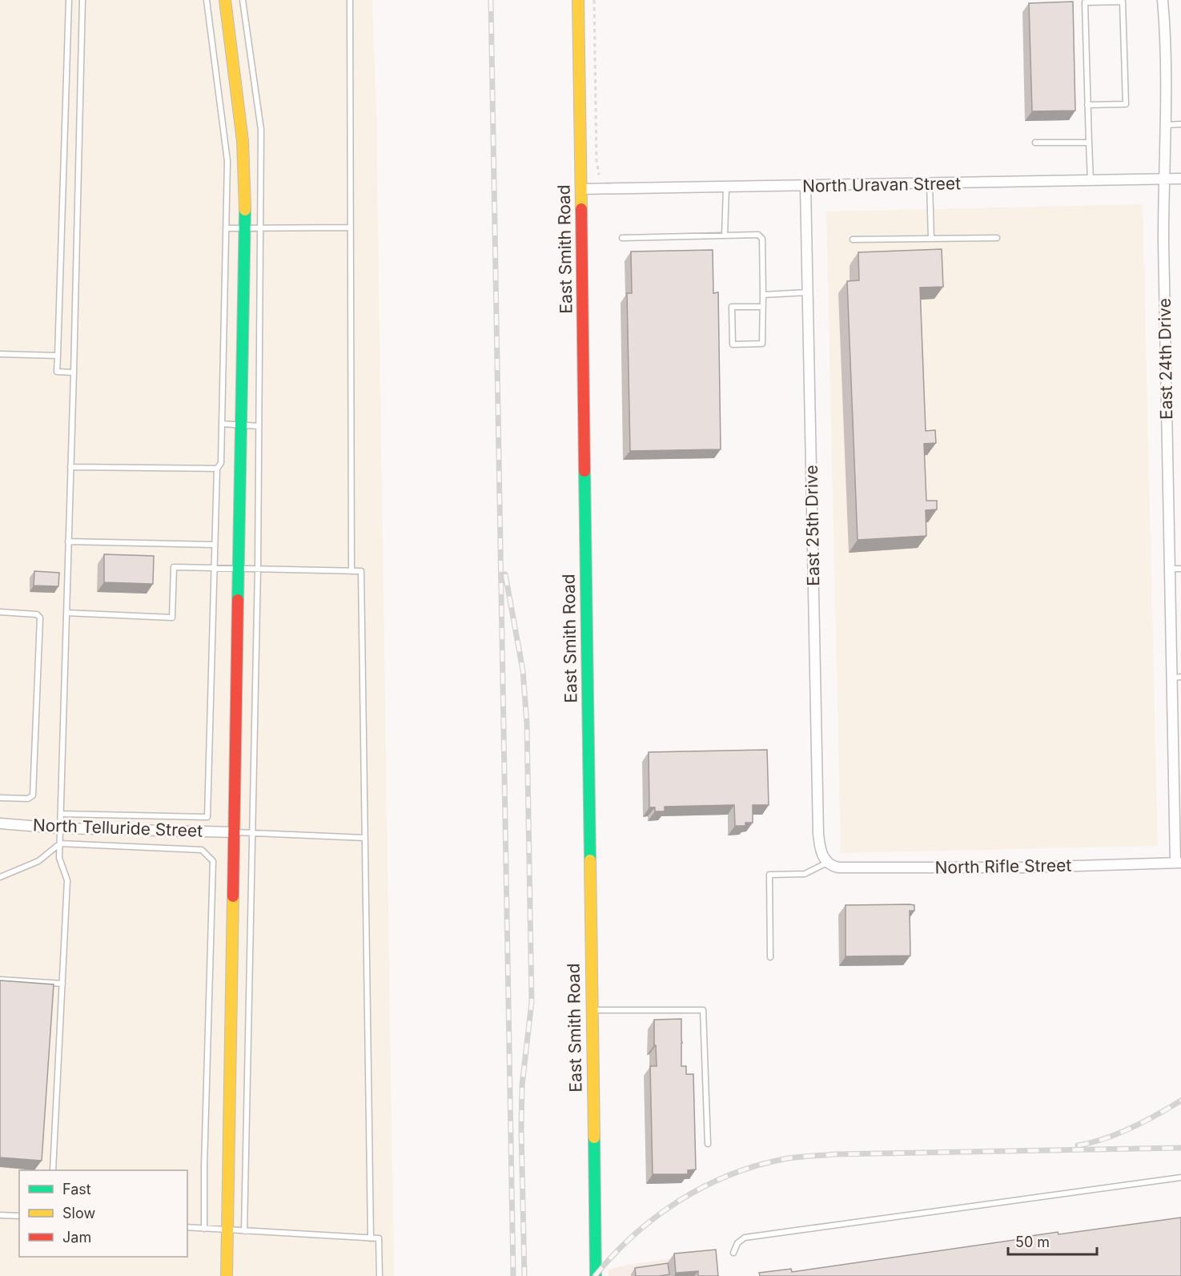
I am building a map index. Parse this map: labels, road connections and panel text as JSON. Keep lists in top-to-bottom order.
{
  "streets": {
    "street": [
      "North Uravan Street",
      "East Smith Road",
      "East 24th Drive",
      "East 25th Drive",
      "North Telluride Street",
      "North Rifle Street"
    ]
  },
  "crossings": [
    ["North Uravan Street", "East Smith Road"],
    ["North Uravan Street", "East 24th Drive"],
    ["North Uravan Street", "East 25th Drive"],
    ["East 24th Drive", "North Rifle Street"],
    ["East 25th Drive", "North Rifle Street"]
  ],
  "legend": ["Fast", "Slow", "Jam"],
  "scale_bar": "50 m"
}
